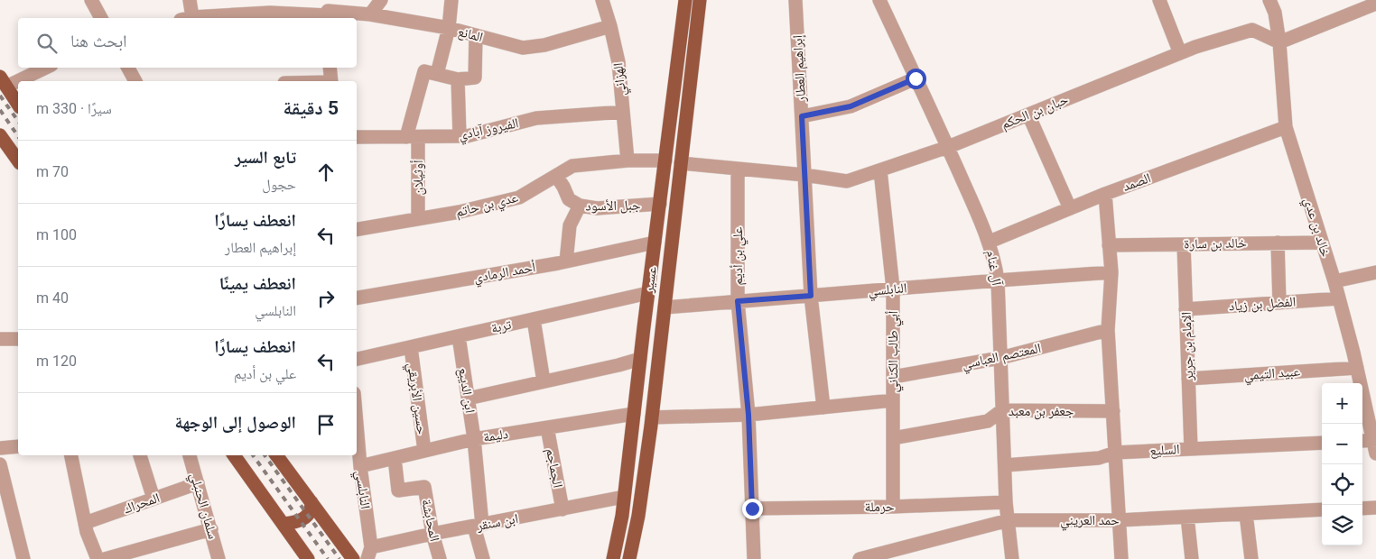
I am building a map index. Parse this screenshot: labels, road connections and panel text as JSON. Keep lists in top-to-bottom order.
{
  "streets": {
    "main road": ["عسير"],
    "street": [
      "المانع",
      "إبراهيم العطار",
      "الهزاني",
      "حبان بن الحكم",
      "الفيروز آبادي",
      "أوثيلان",
      "الصمد",
      "عدي بن حاتم",
      "جبل الأسود",
      "خالد بن عدي",
      "خالد بن سارة",
      "علي بن أديم",
      "آل غنام",
      "أحمد الرمادي",
      "النابلسي",
      "الفضل بن زياد",
      "تربة",
      "الإمام بن جرير",
      "أبي طالب الكناني",
      "المعتصم العباسي",
      "عبيد التيمي",
      "ابن الديبع",
      "حسين الأبريقي",
      "جعفر بن معبد",
      "دليمة",
      "السليع",
      "الجماجم",
      "المحراك",
      "سلمان الحنبلي",
      "حرملة",
      "المحابشة",
      "حمد العريني",
      "ابن سنقر"
    ]
  },
  "crossings": [
    ["المانع", "الهزاني"],
    ["إبراهيم العطار", "حبان بن الحكم"],
    ["إبراهيم العطار", "النابلسي"],
    ["الهزاني", "الفيروز آبادي"],
    ["الهزاني", "عدي بن حاتم"],
    ["حبان بن الحكم", "خالد بن عدي"],
    ["حبان بن الحكم", "علي بن أديم"],
    ["حبان بن الحكم", "آل غنام"],
    ["حبان بن الحكم", "عسير"],
    ["حبان بن الحكم", "أبي طالب الكناني"],
    ["الفيروز آبادي", "أوثيلان"],
    ["أوثيلان", "عدي بن حاتم"],
    ["الصمد", "خالد بن عدي"],
    ["الصمد", "آل غنام"],
    ["عدي بن حاتم", "جبل الأسود"],
    ["عدي بن حاتم", "عسير"],
    ["جبل الأسود", "عسير"],
    ["خالد بن عدي", "خالد بن سارة"],
    ["خالد بن عدي", "الفضل بن زياد"],
    ["خالد بن عدي", "عبيد التيمي"],
    ["خالد بن سارة", "الإمام بن جرير"],
    ["علي بن أديم", "النابلسي"],
    ["علي بن أديم", "حرملة"],
    ["آل غنام", "النابلسي"],
    ["آل غنام", "المعتصم العباسي"],
    ["آل غنام", "جعفر بن معبد"],
    ["آل غنام", "السليع"],
    ["آل غنام", "حرملة"],
    ["آل غنام", "حمد العريني"],
    ["أحمد الرمادي", "عسير"],
    ["عسير", "النابلسي"],
    ["عسير", "تربة"],
    ["عسير", "دليمة"],
    ["عسير", "ابن سنقر"],
    ["النابلسي", "أبي طالب الكناني"],
    ["النابلسي", "دليمة"],
    ["النابلسي", "ابن سنقر"],
    ["الفضل بن زياد", "الإمام بن جرير"],
    ["تربة", "ابن الديبع"],
    ["تربة", "حسين الأبريقي"],
    ["الإمام بن جرير", "عبيد التيمي"],
    ["الإمام بن جرير", "السليع"],
    ["أبي طالب الكناني", "المعتصم العباسي"],
    ["أبي طالب الكناني", "جعفر بن معبد"],
    ["أبي طالب الكناني", "حرملة"],
    ["ابن الديبع", "دليمة"],
    ["ابن الديبع", "ابن سنقر"],
    ["حسين الأبريقي", "دليمة"],
    ["دليمة", "الجماجم"],
    ["دليمة", "المحابشة"],
    ["الجماجم", "ابن سنقر"],
    ["المحراك", "سلمان الحنبلي"],
    ["المحابشة", "ابن سنقر"]
  ],
  "page": {
    "search": "ابحث هنا",
    "heading": ["5 دقيقة", "سيرًا · 330 m"],
    "list": [
      ["تابع السير", "حجول", "70 m"],
      ["انعطف يسارًا", "إبراهيم العطار", "100 m"],
      ["انعطف يمينًا", "النابلسي", "40 m"],
      ["انعطف يسارًا", "علي بن أديم", "120 m"],
      "الوصول إلى الوجهة"
    ],
    "map_buttons": ["+", "−"]
  }
}
